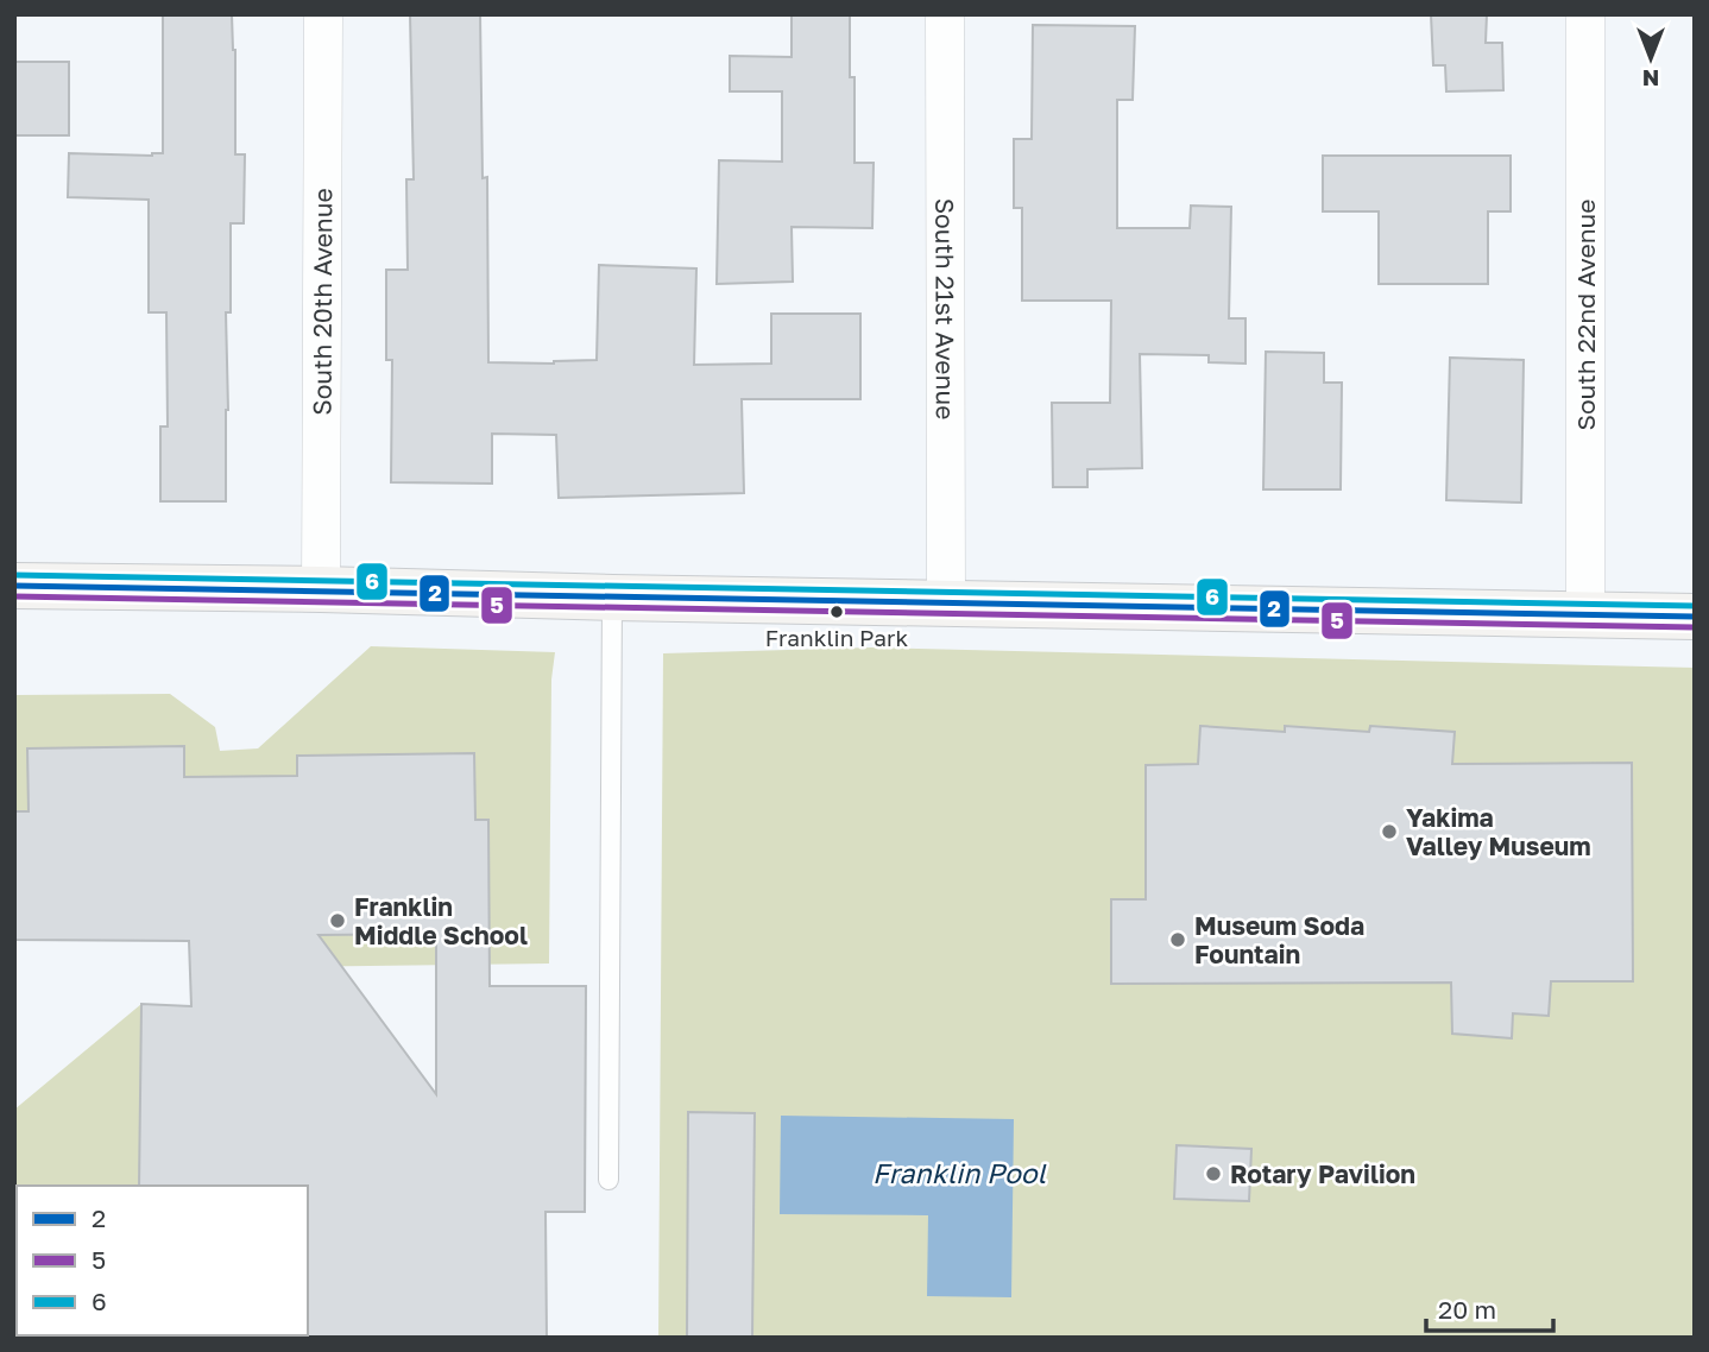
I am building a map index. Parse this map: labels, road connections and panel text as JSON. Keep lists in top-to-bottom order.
{
  "streets": {
    "street": ["South 20th Avenue", "South 21st Avenue", "South 22nd Avenue"]
  },
  "water": ["Franklin Pool"],
  "places": [
    "Franklin Park",
    "Yakima Valley Museum",
    "Franklin Middle School",
    "Museum Soda Fountain",
    "Rotary Pavilion"
  ],
  "lines": ["transit line 6", "transit line 2", "transit line 5"],
  "legend": ["2", "5", "6"],
  "scale_bar": "20 m",
  "north": "bottom"
}
